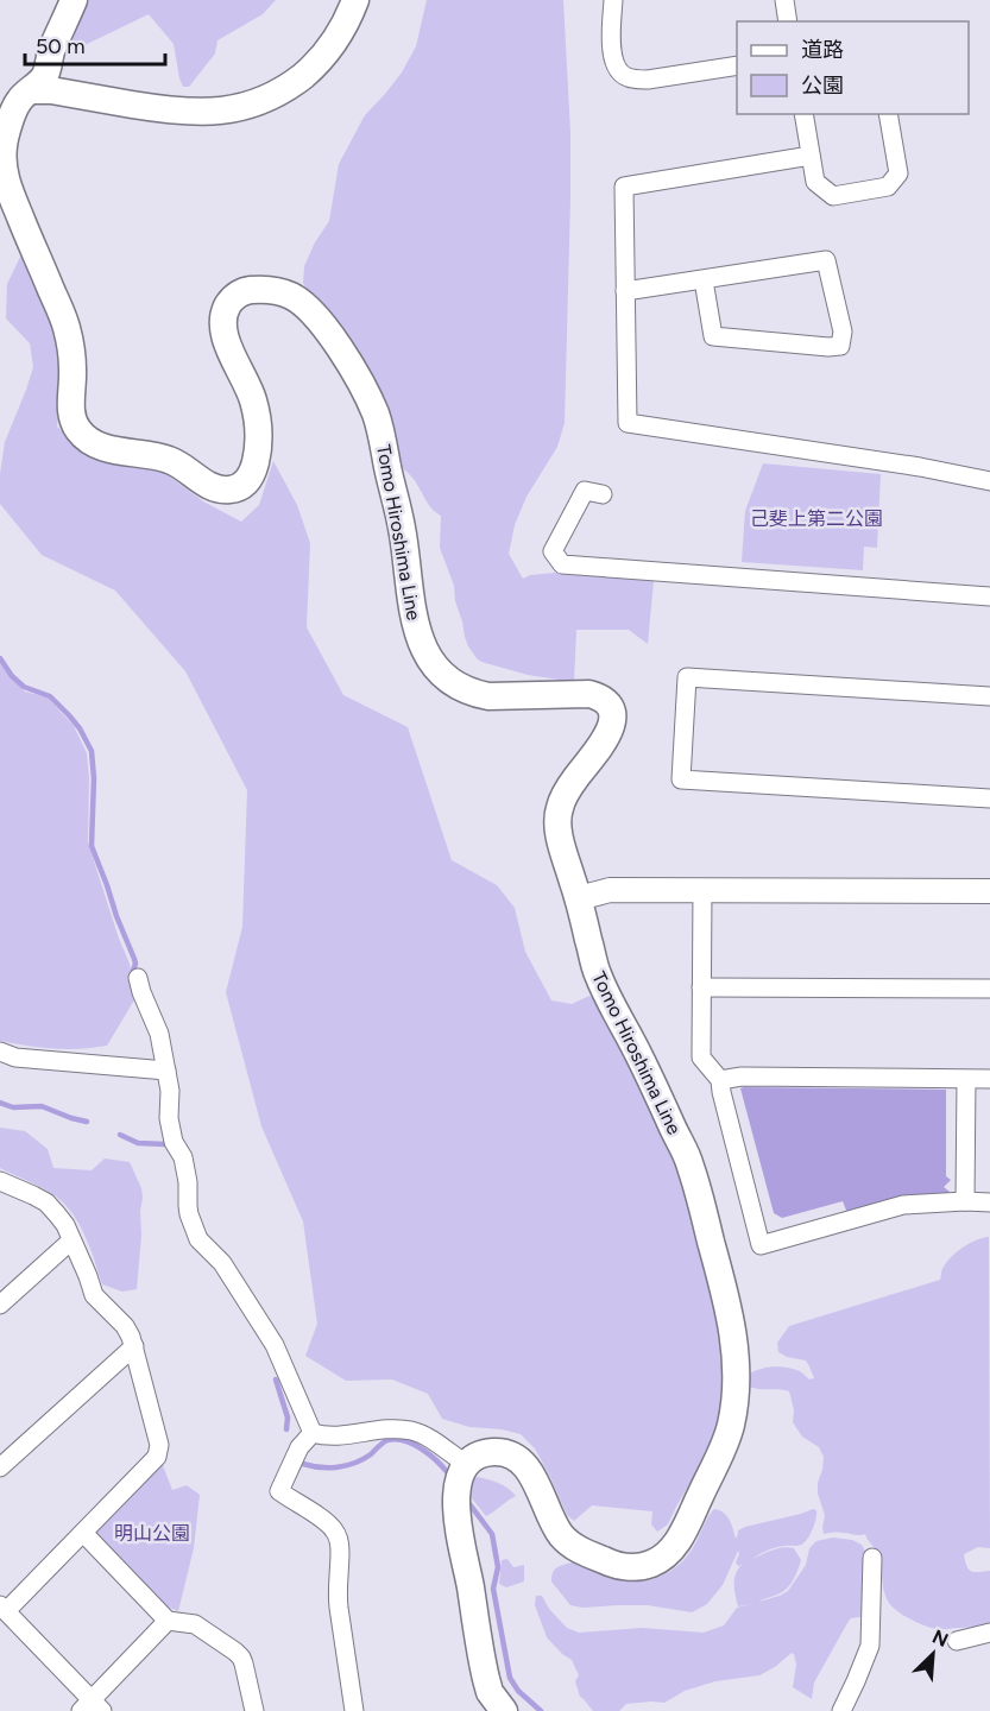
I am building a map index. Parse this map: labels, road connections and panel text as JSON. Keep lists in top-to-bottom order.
{
  "streets": {
    "main road": ["Tomo Hiroshima Line"]
  },
  "parks": ["己斐上第二公園", "明山公園"],
  "legend": ["道路", "公園"],
  "scale_bar": "50 m",
  "north": "top right"
}
